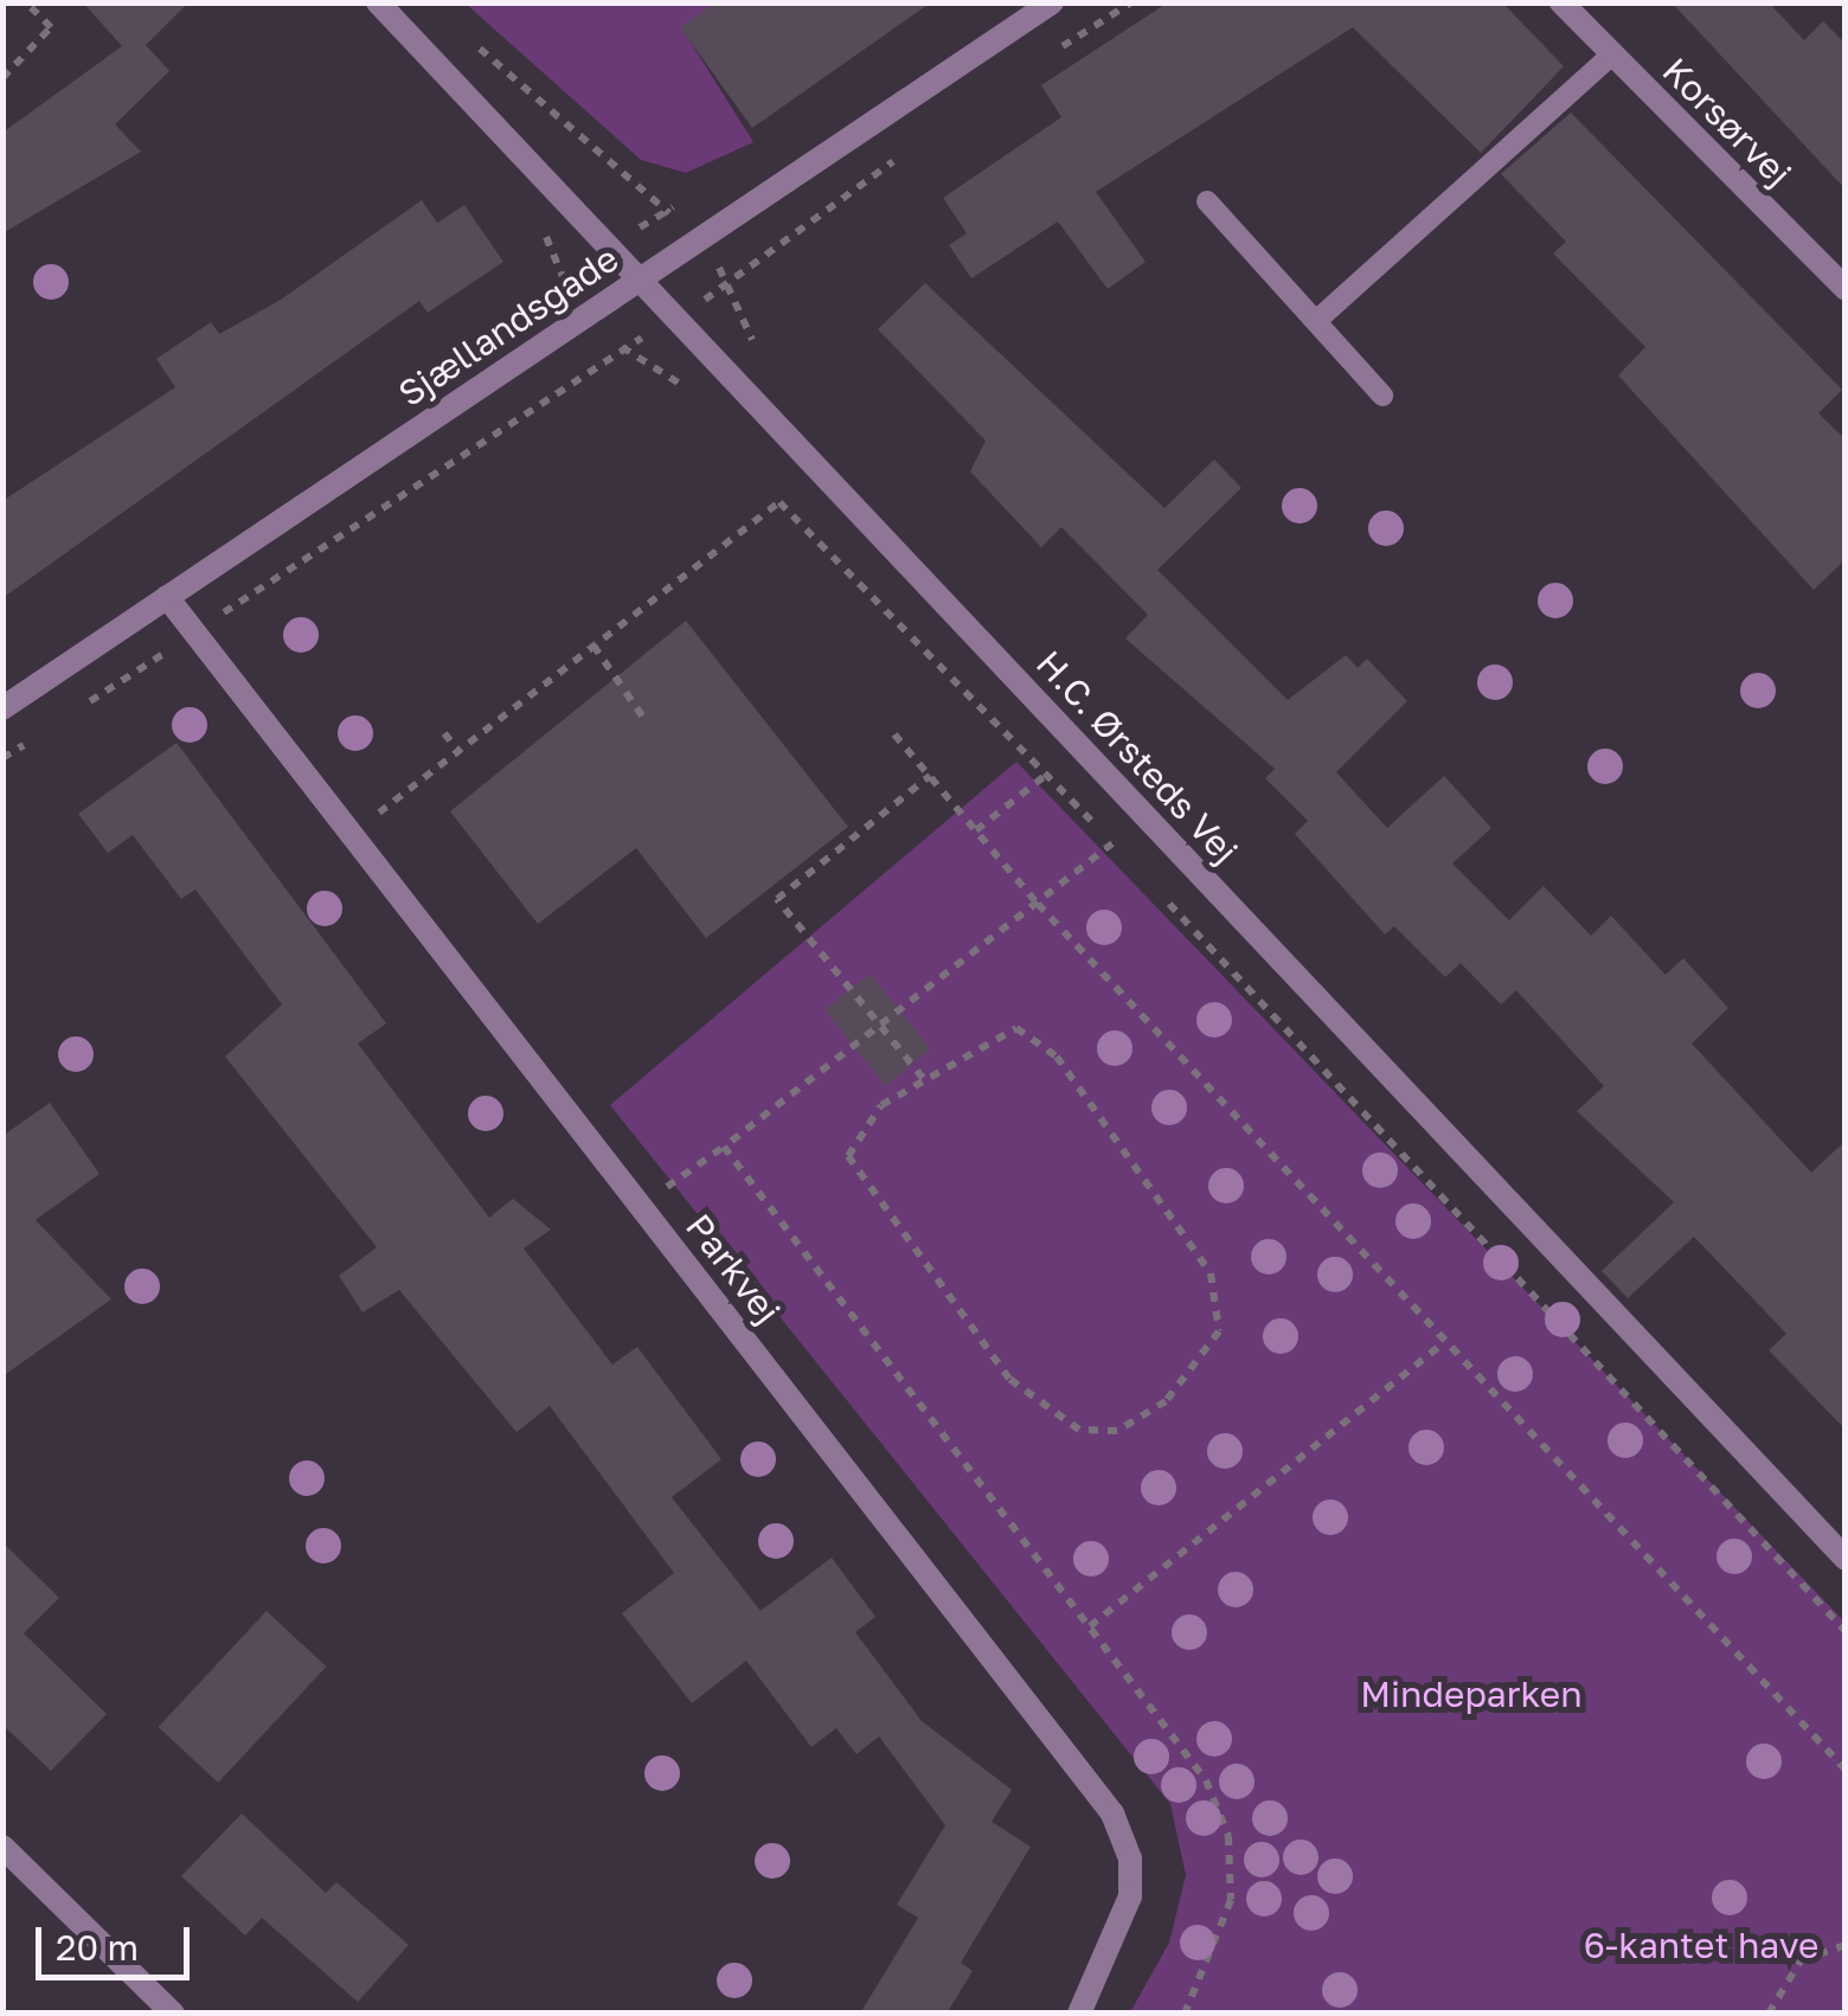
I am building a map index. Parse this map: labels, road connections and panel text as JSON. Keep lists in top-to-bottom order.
{
  "streets": {
    "street": [
      "Korsørvej",
      "Sjællandsgade",
      "H.C. Ørsteds Vej",
      "Parkvej"
    ]
  },
  "crossings": [
    ["Sjællandsgade", "H.C. Ørsteds Vej"],
    ["Sjællandsgade", "Parkvej"]
  ],
  "parks": ["Mindeparken", "6-kantet have"],
  "scale_bar": "20 m"
}
